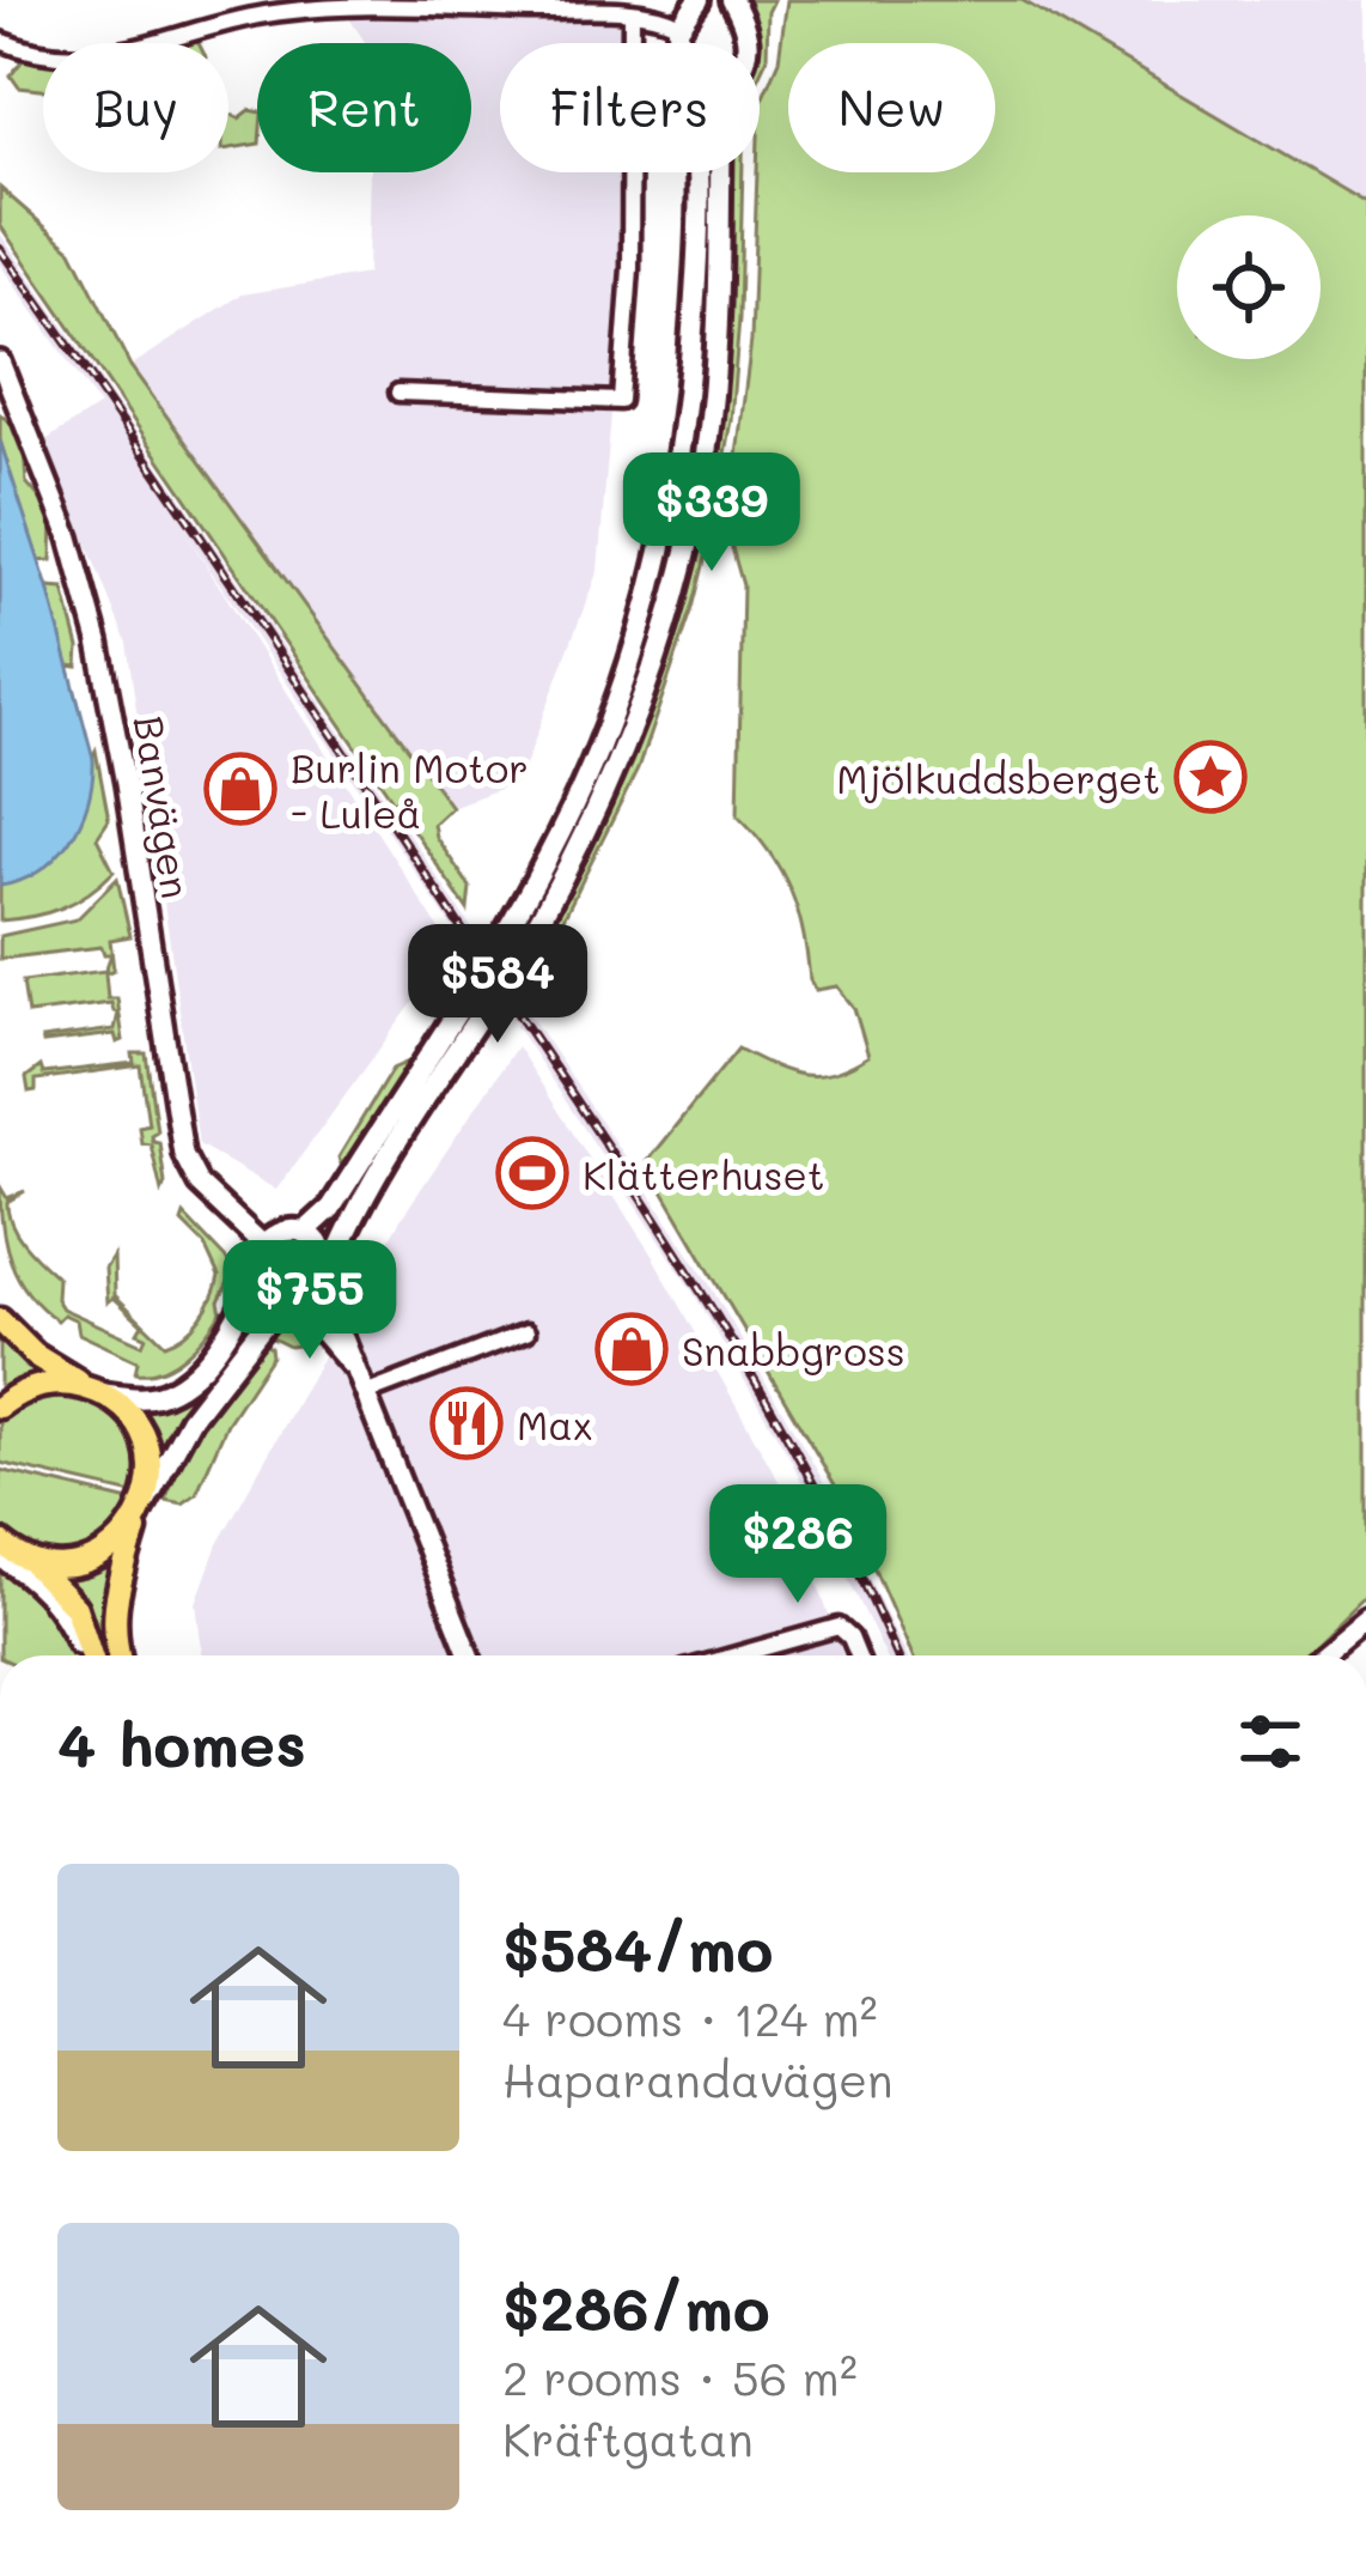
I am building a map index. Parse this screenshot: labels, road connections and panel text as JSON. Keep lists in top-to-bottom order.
{
  "streets": {
    "street": ["Banvägen"]
  },
  "places": {
    "place": ["Mjölkuddsberget"],
    "shop": ["Burlin Motor - Luleå", "Snabbgross"],
    "sports": ["Klätterhuset"],
    "restaurant": ["Max"]
  },
  "page": {
    "chip": [
      "Buy",
      "Rent",
      "Filters",
      "New"
    ],
    "price": [
      "$339",
      "$584",
      "$755",
      "$286"
    ],
    "heading": "4 homes",
    "list": [
      {
        "name": "$584/mo",
        "note": "4 rooms · 124 m² · Haparandavägen"
      },
      {
        "name": "$286/mo",
        "note": "2 rooms · 56 m² · Kräftgatan"
      }
    ]
  }
}
